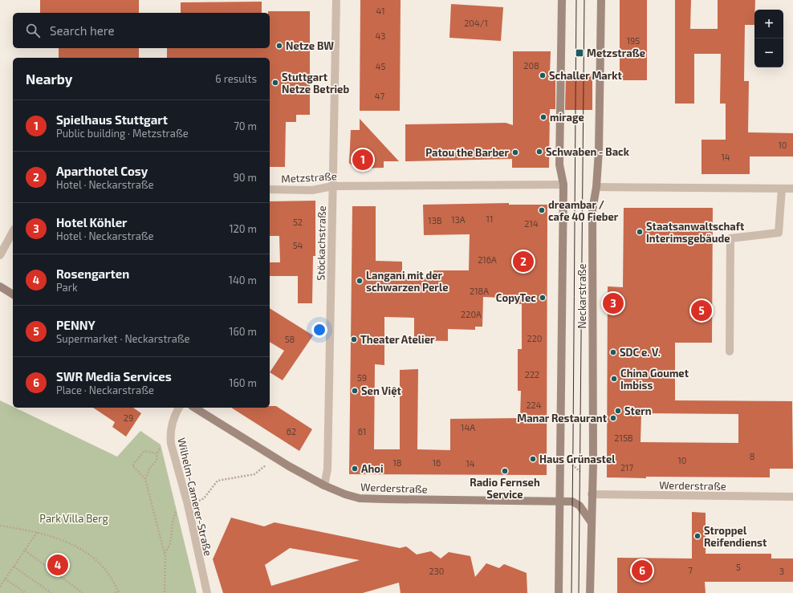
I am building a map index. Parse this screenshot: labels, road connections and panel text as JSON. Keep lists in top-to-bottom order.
{
  "streets": {
    "street": [
      "Metzstraße",
      "Stöckachstraße",
      "Neckarstraße",
      "Werderstraße",
      "Wilhelm-Camerer-Straße"
    ]
  },
  "crossings": [
    ["Metzstraße", "Stöckachstraße"],
    ["Metzstraße", "Neckarstraße"],
    ["Stöckachstraße", "Werderstraße"],
    ["Neckarstraße", "Werderstraße"]
  ],
  "parks": ["Park Villa Berg"],
  "places": {
    "other": [
      "Netze BW",
      "Schaller Markt",
      "Stuttgart Netze Betrieb",
      "mirage",
      "Schwaben - Back",
      "Patou the Barber",
      "dreambar / cafe 40 Fieber",
      "Staatsanwaltschaft Interimsgebäude",
      "Langani mit der schwarzen Perle",
      "CopyTec",
      "Theater Atelier",
      "SDC e. V.",
      "China Goumet Imbiss",
      "Sen Việt",
      "Stern",
      "Manar Restaurant",
      "Haus Grünastel",
      "Ahoi",
      "Radio Fernseh Service",
      "Stroppel Reifendienst"
    ],
    "transit": ["Metzstraße"]
  },
  "house_numbers": [
    "41",
    "204/1",
    "43",
    "195",
    "208",
    "45",
    "47",
    "10",
    "14",
    "11",
    "13A",
    "13B",
    "52",
    "214",
    "54",
    "216A",
    "218A",
    "220A",
    "220",
    "58",
    "222",
    "59",
    "224",
    "29",
    "14A",
    "62",
    "61",
    "215B",
    "8",
    "10",
    "18",
    "16",
    "14",
    "217",
    "5",
    "7",
    "230",
    "3"
  ],
  "page": {
    "map_buttons": ["+", "−"],
    "search": "Search here",
    "heading": ["Nearby", "6 results"],
    "list": [
      {
        "mark": "1",
        "name": "Spielhaus Stuttgart",
        "note": "Public building · Metzstraße",
        "value": "70 m"
      },
      {
        "mark": "2",
        "name": "Aparthotel Cosy",
        "note": "Hotel · Neckarstraße",
        "value": "90 m"
      },
      {
        "mark": "3",
        "name": "Hotel Köhler",
        "note": "Hotel · Neckarstraße",
        "value": "120 m"
      },
      {
        "mark": "4",
        "name": "Rosengarten",
        "note": "Park",
        "value": "140 m"
      },
      {
        "mark": "5",
        "name": "PENNY",
        "note": "Supermarket · Neckarstraße",
        "value": "160 m"
      },
      {
        "mark": "6",
        "name": "SWR Media Services",
        "note": "Place · Neckarstraße",
        "value": "160 m"
      }
    ],
    "pins": [
      "1",
      "2",
      "3",
      "5",
      "4",
      "6"
    ]
  }
}
